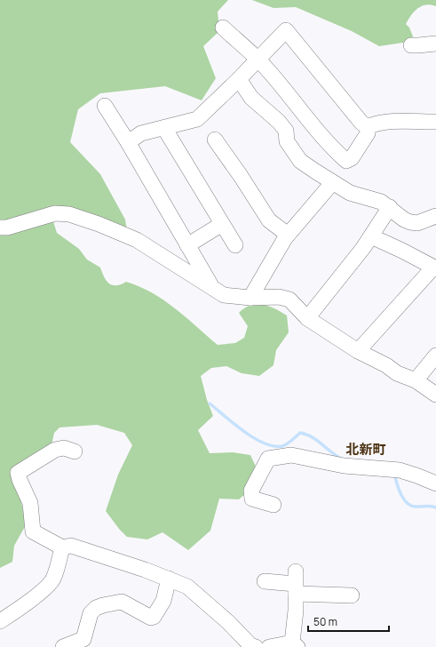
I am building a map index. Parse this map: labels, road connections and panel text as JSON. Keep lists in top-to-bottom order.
{
  "districts": ["北新町"],
  "scale_bar": "50 m"
}
